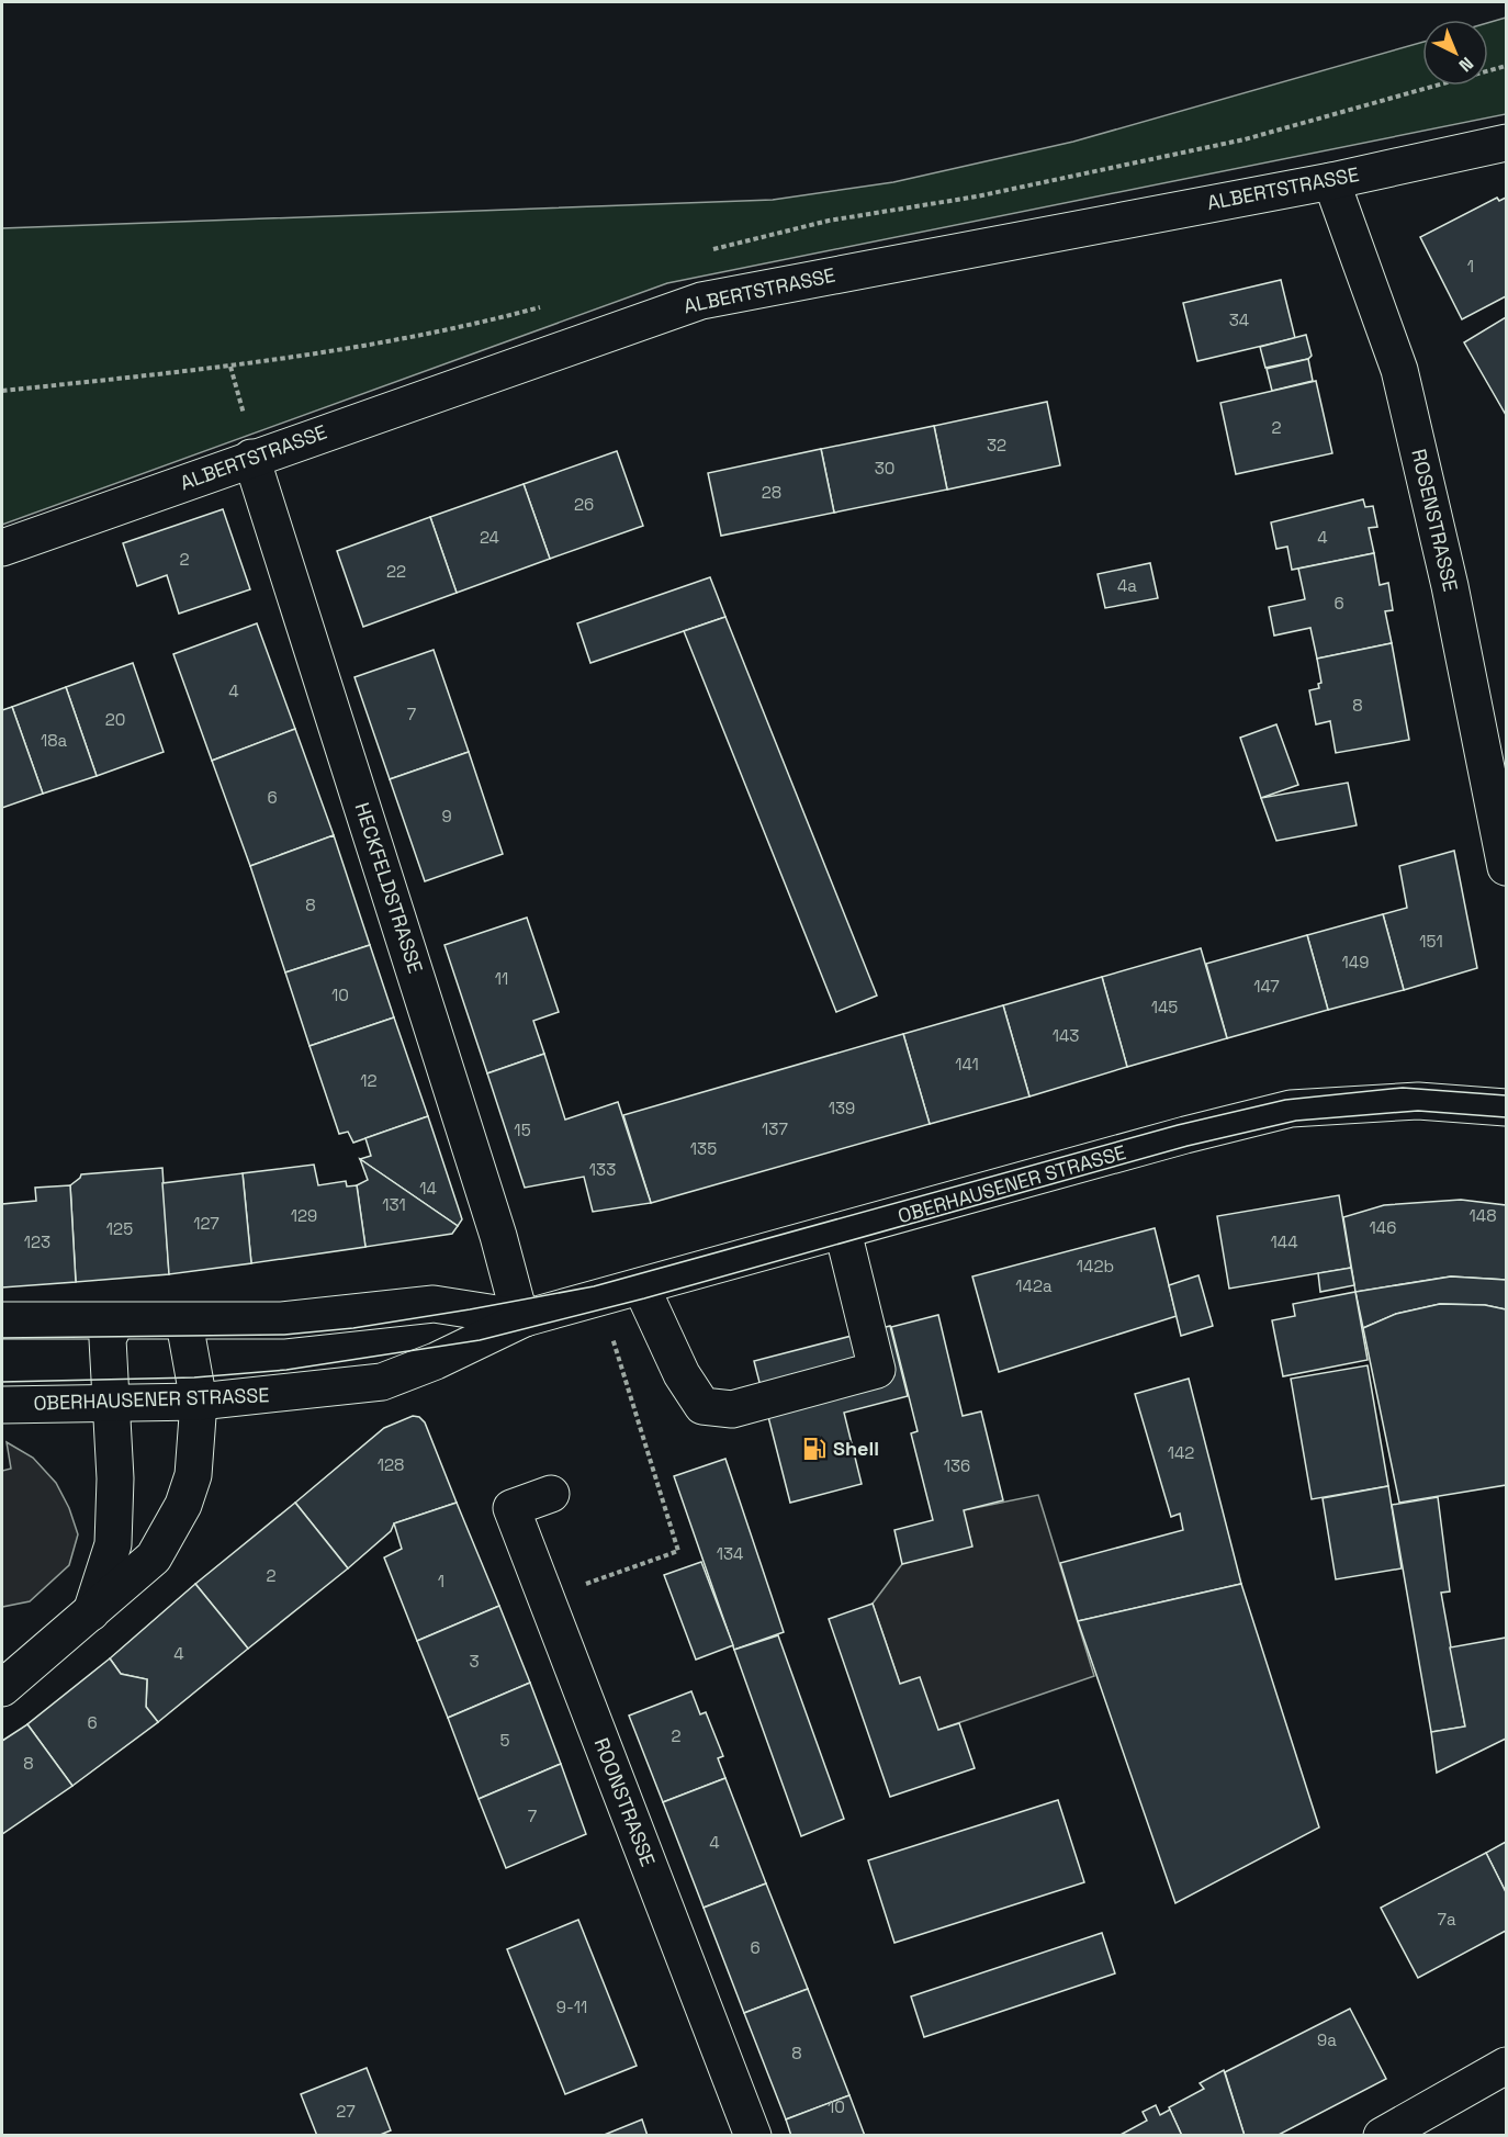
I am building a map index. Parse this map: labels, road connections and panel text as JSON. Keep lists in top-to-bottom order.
{
  "streets": {
    "street": [
      "ALBERTSTRASSE",
      "ROSENSTRASSE",
      "HECKFELDSTRASSE",
      "OBERHAUSENER STRASSE",
      "ROONSTRASSE"
    ]
  },
  "crossings": [
    ["ALBERTSTRASSE", "ROSENSTRASSE"],
    ["ALBERTSTRASSE", "HECKFELDSTRASSE"],
    ["HECKFELDSTRASSE", "OBERHAUSENER STRASSE"]
  ],
  "places": {
    "fuel station": ["Shell"]
  },
  "house_numbers": [
    "1",
    "34",
    "2",
    "32",
    "30",
    "28",
    "26",
    "24",
    "4",
    "2",
    "22",
    "4a",
    "6",
    "4",
    "8",
    "7",
    "20",
    "18a",
    "6",
    "9",
    "8",
    "151",
    "149",
    "11",
    "147",
    "10",
    "145",
    "143",
    "141",
    "12",
    "139",
    "137",
    "15",
    "135",
    "133",
    "14",
    "131",
    "129",
    "148",
    "127",
    "146",
    "125",
    "123",
    "144",
    "142b",
    "142a",
    "142",
    "128",
    "136",
    "134",
    "2",
    "1",
    "4",
    "3",
    "6",
    "2",
    "5",
    "8",
    "7",
    "4",
    "7a",
    "6",
    "9-11",
    "9a",
    "8",
    "10",
    "27"
  ],
  "north": "bottom right"
}
